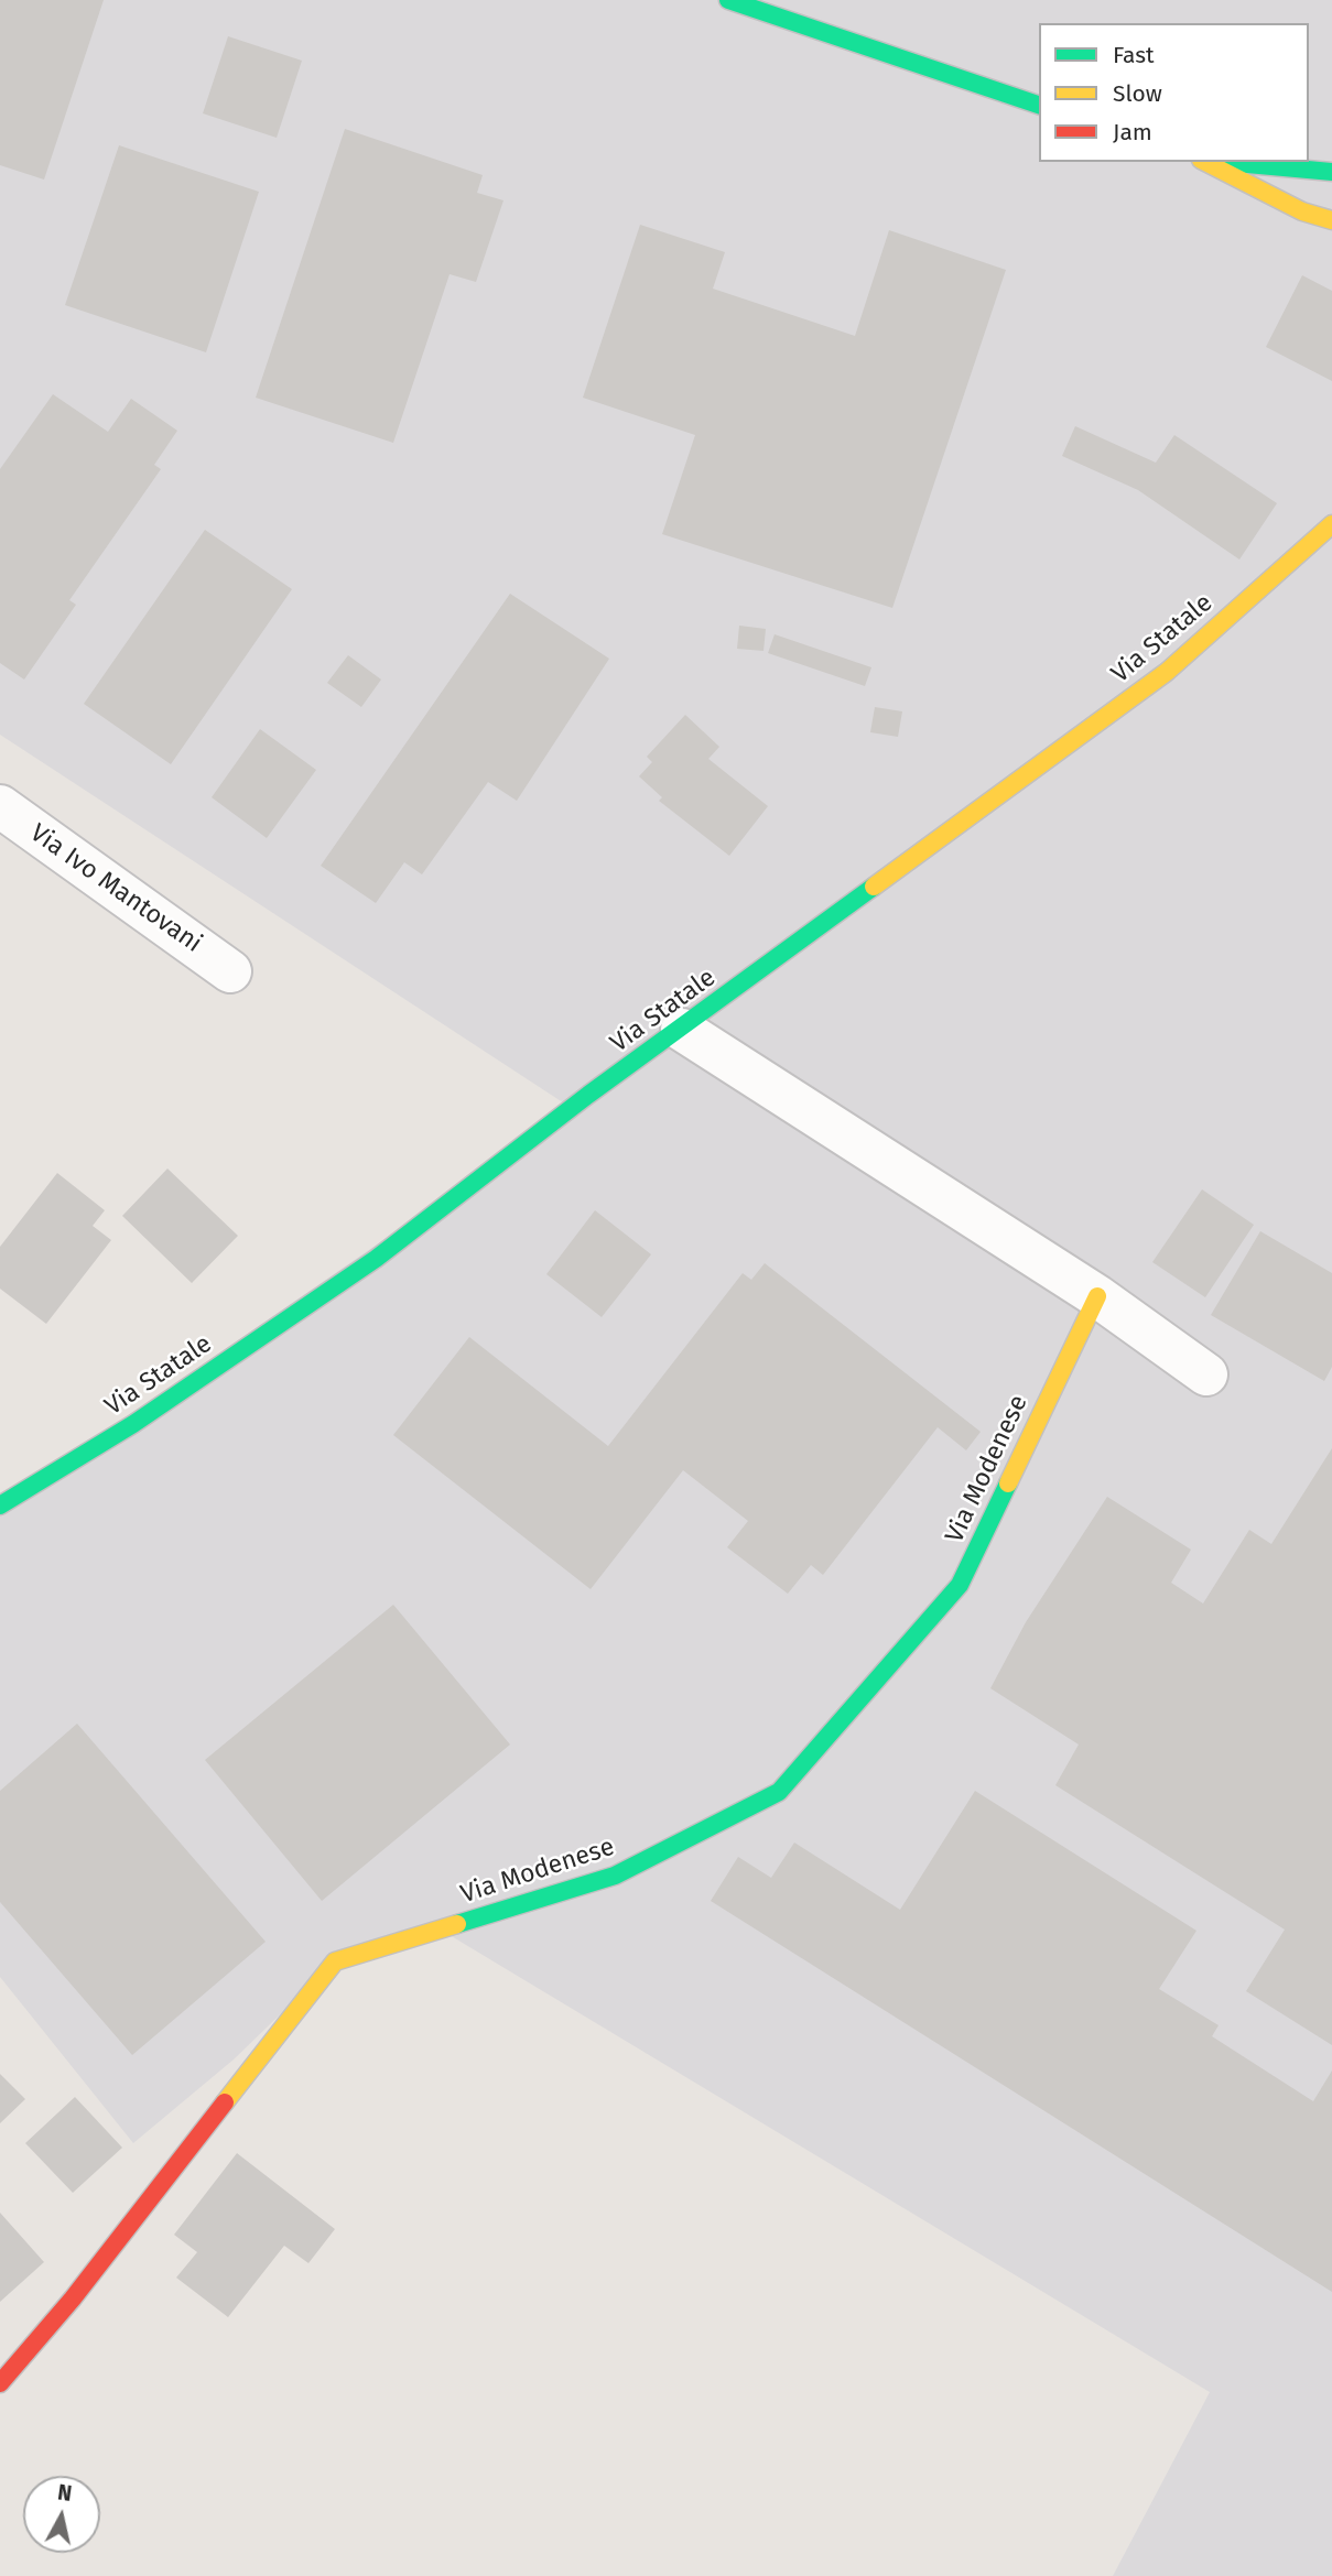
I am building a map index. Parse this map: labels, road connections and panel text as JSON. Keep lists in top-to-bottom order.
{
  "streets": {
    "street": ["Via Statale", "Via Ivo Mantovani", "Via Modenese"]
  },
  "legend": ["Fast", "Slow", "Jam"],
  "north": "top"
}
